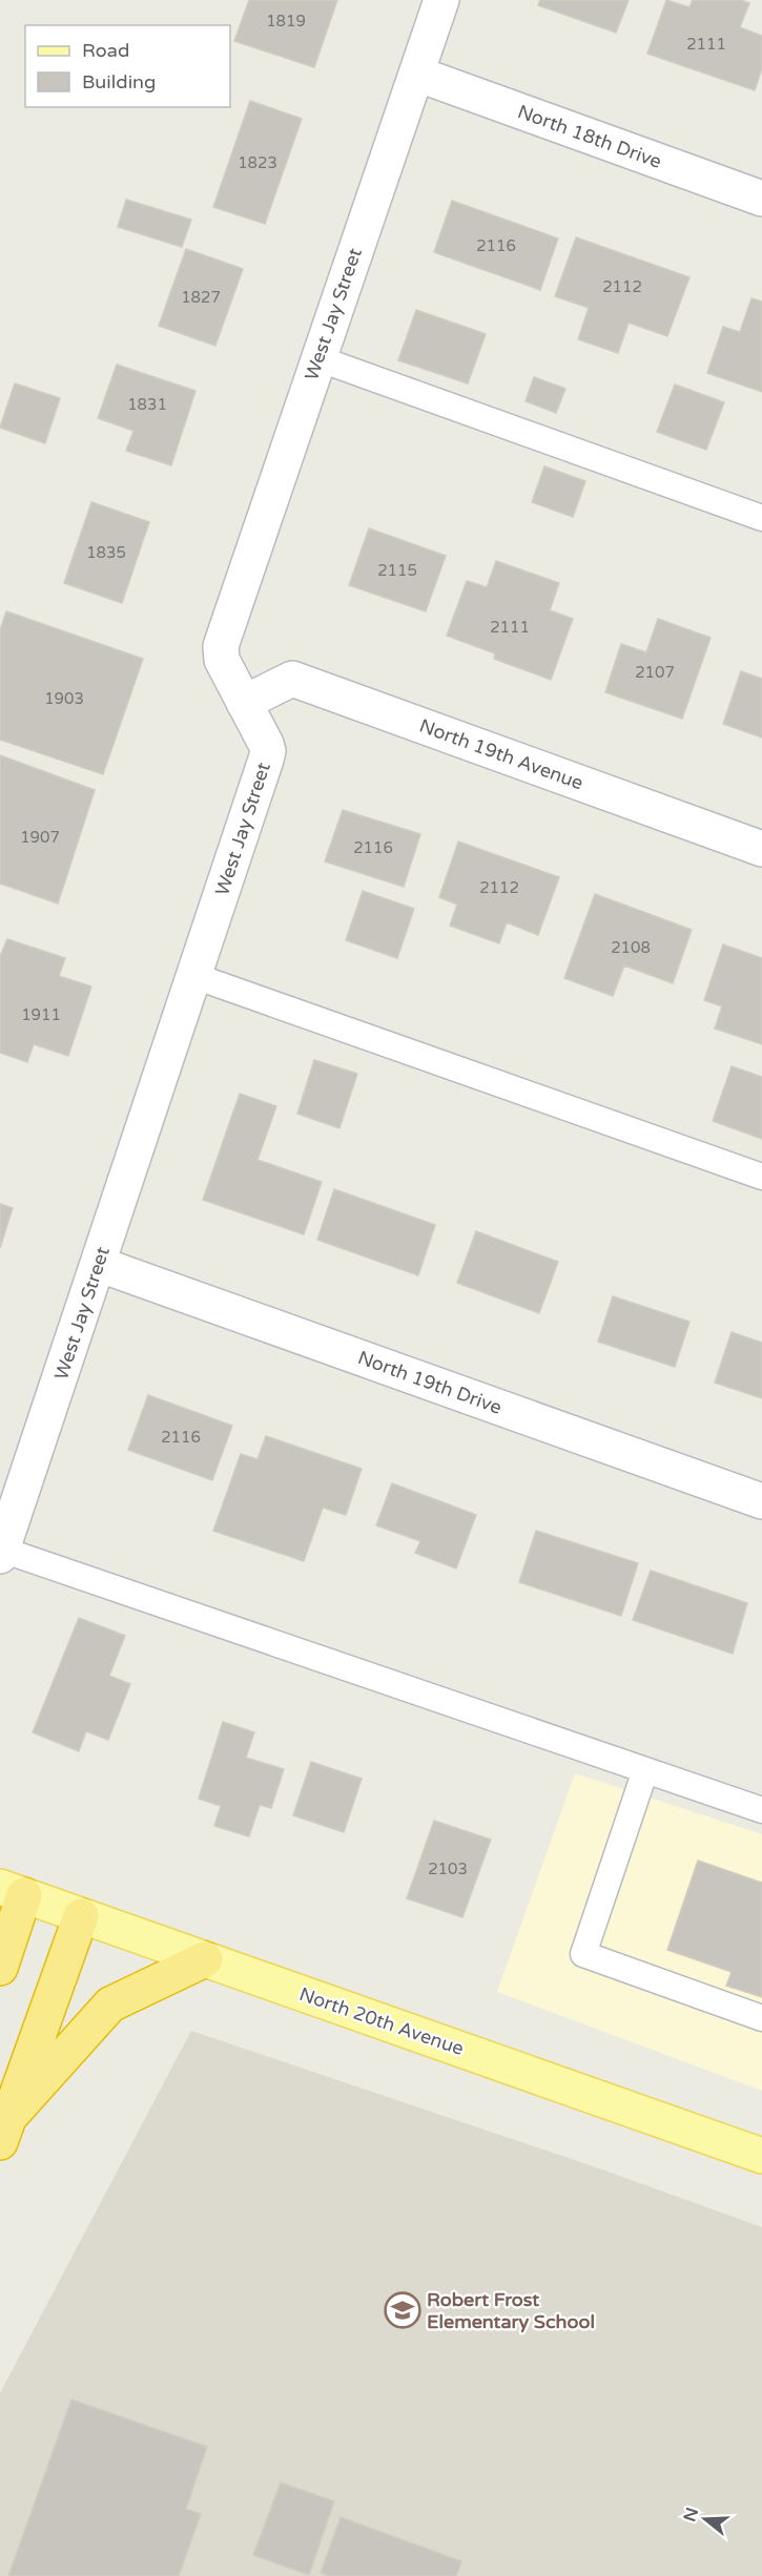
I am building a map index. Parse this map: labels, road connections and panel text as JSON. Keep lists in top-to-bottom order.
{
  "streets": {
    "main road": ["North 20th Avenue"],
    "street": [
      "North 18th Drive",
      "West Jay Street",
      "North 19th Avenue",
      "North 19th Drive"
    ]
  },
  "crossings": [
    ["North 18th Drive", "West Jay Street"],
    ["West Jay Street", "North 19th Avenue"],
    ["West Jay Street", "North 19th Drive"]
  ],
  "places": {
    "school or university": ["Robert Frost Elementary School"]
  },
  "house_numbers": [
    "1819",
    "2111",
    "1823",
    "2116",
    "2112",
    "1827",
    "1831",
    "1835",
    "2115",
    "2111",
    "2107",
    "1903",
    "1907",
    "2116",
    "2112",
    "2108",
    "1911",
    "2116",
    "2103"
  ],
  "legend": ["Road", "Building"],
  "north": "left"
}
